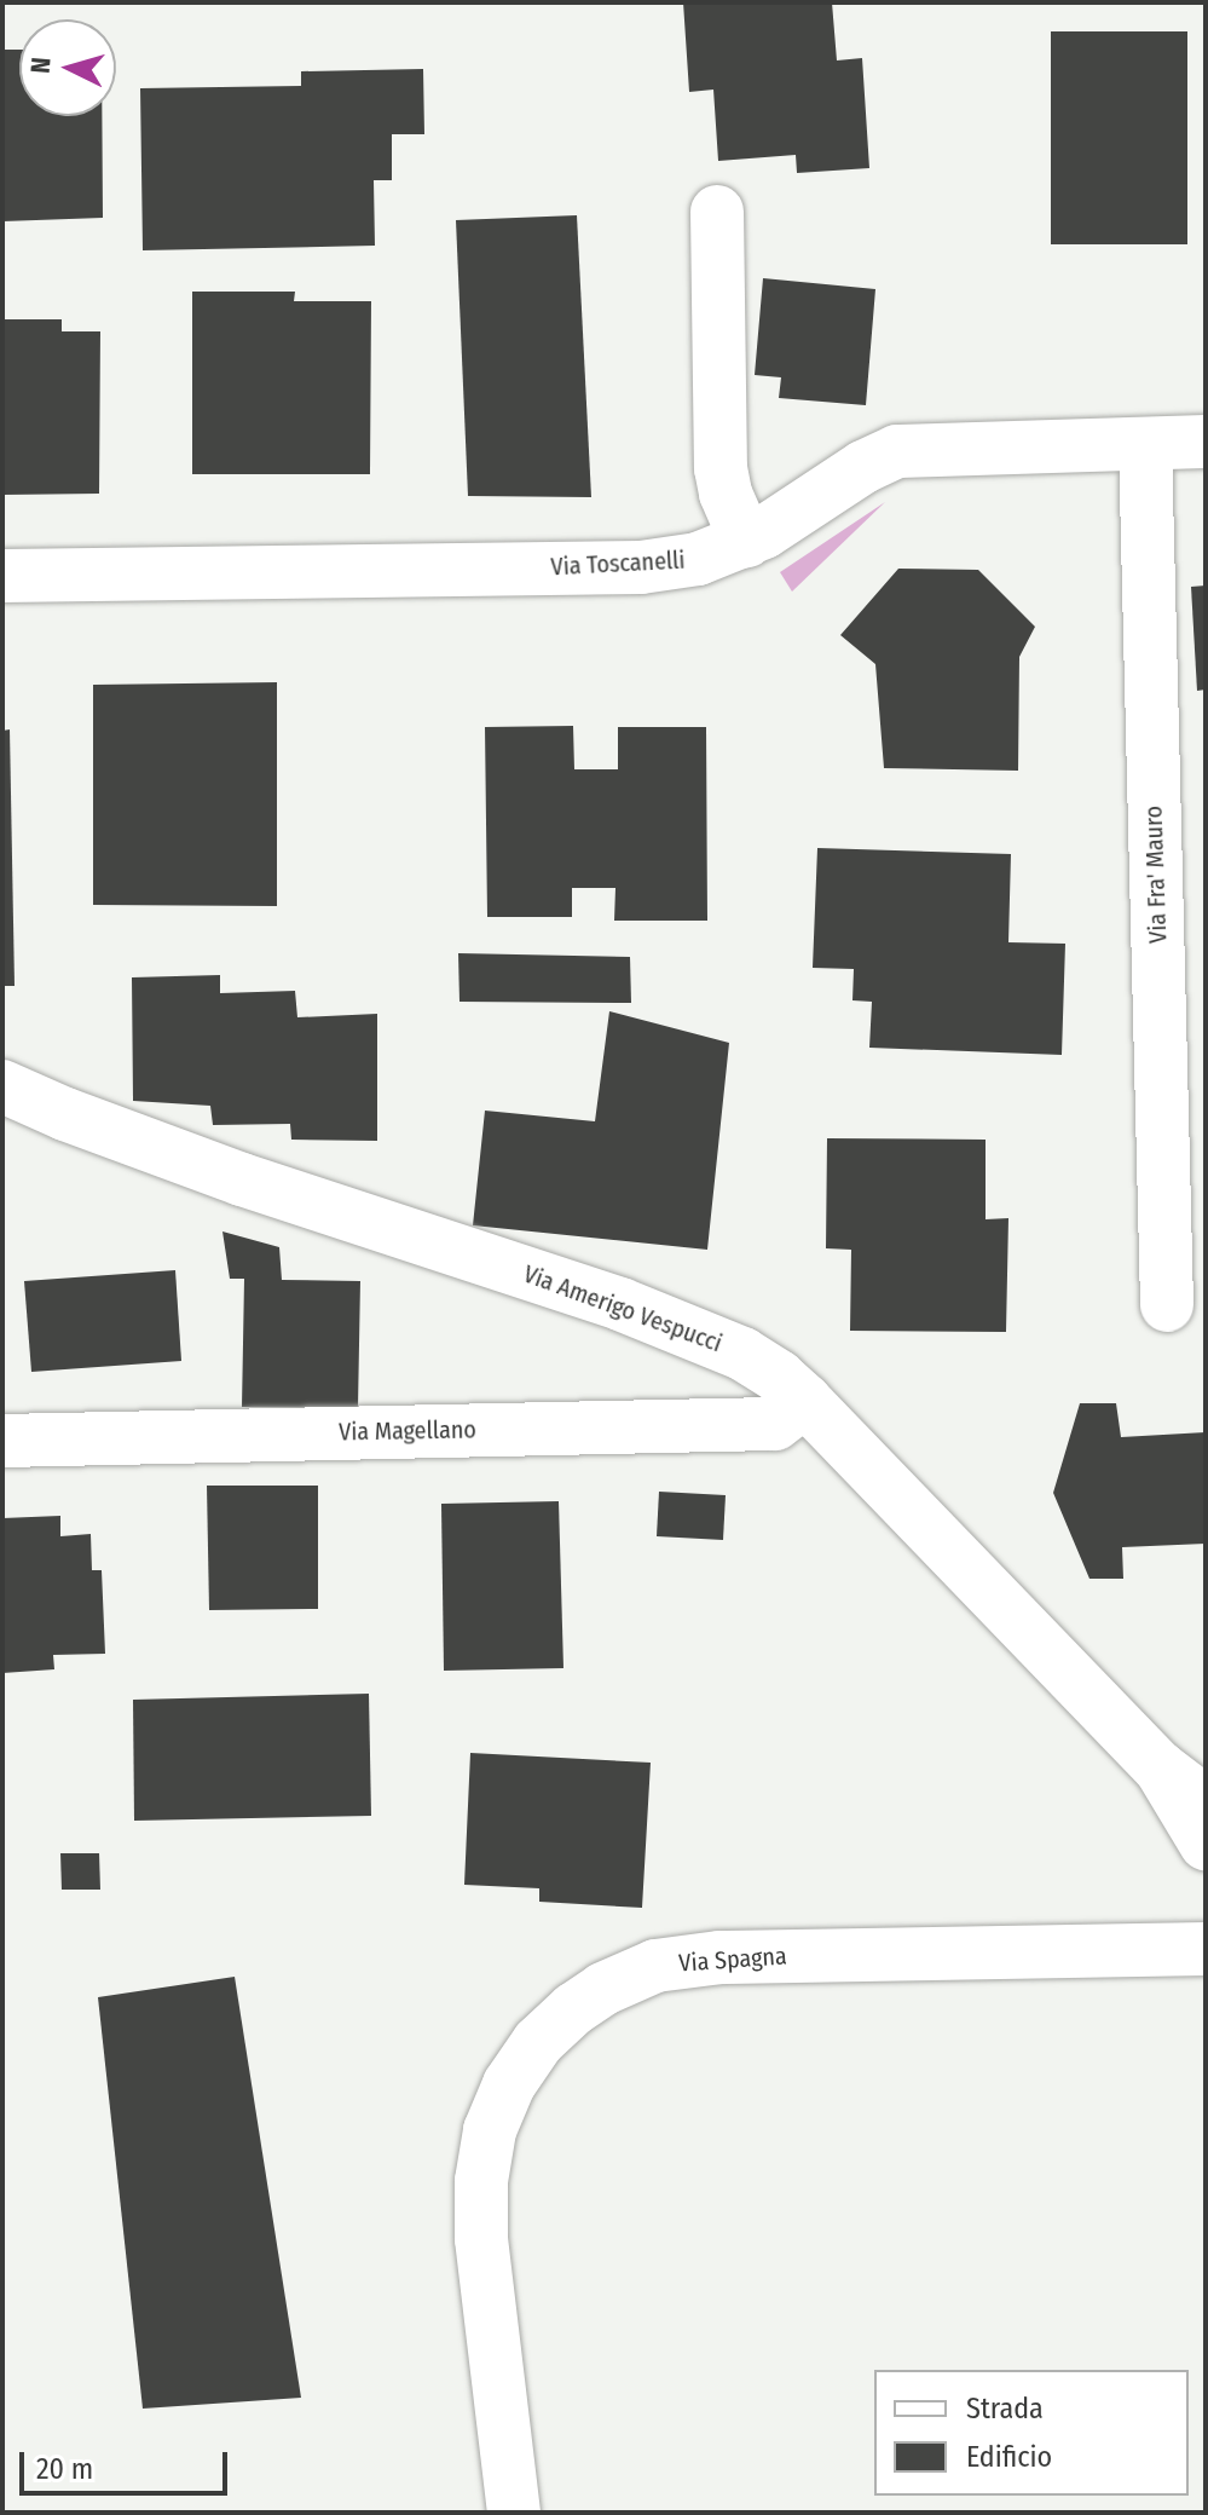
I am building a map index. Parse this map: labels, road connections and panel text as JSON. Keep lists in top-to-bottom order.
{
  "streets": {
    "street": [
      "Via Toscanelli",
      "Via Fra' Mauro",
      "Via Amerigo Vespucci",
      "Via Magellano",
      "Via Spagna"
    ]
  },
  "crossings": [
    ["Via Toscanelli", "Via Fra' Mauro"],
    ["Via Amerigo Vespucci", "Via Magellano"]
  ],
  "legend": ["Strada", "Edificio"],
  "scale_bar": "20 m",
  "north": "left"
}
